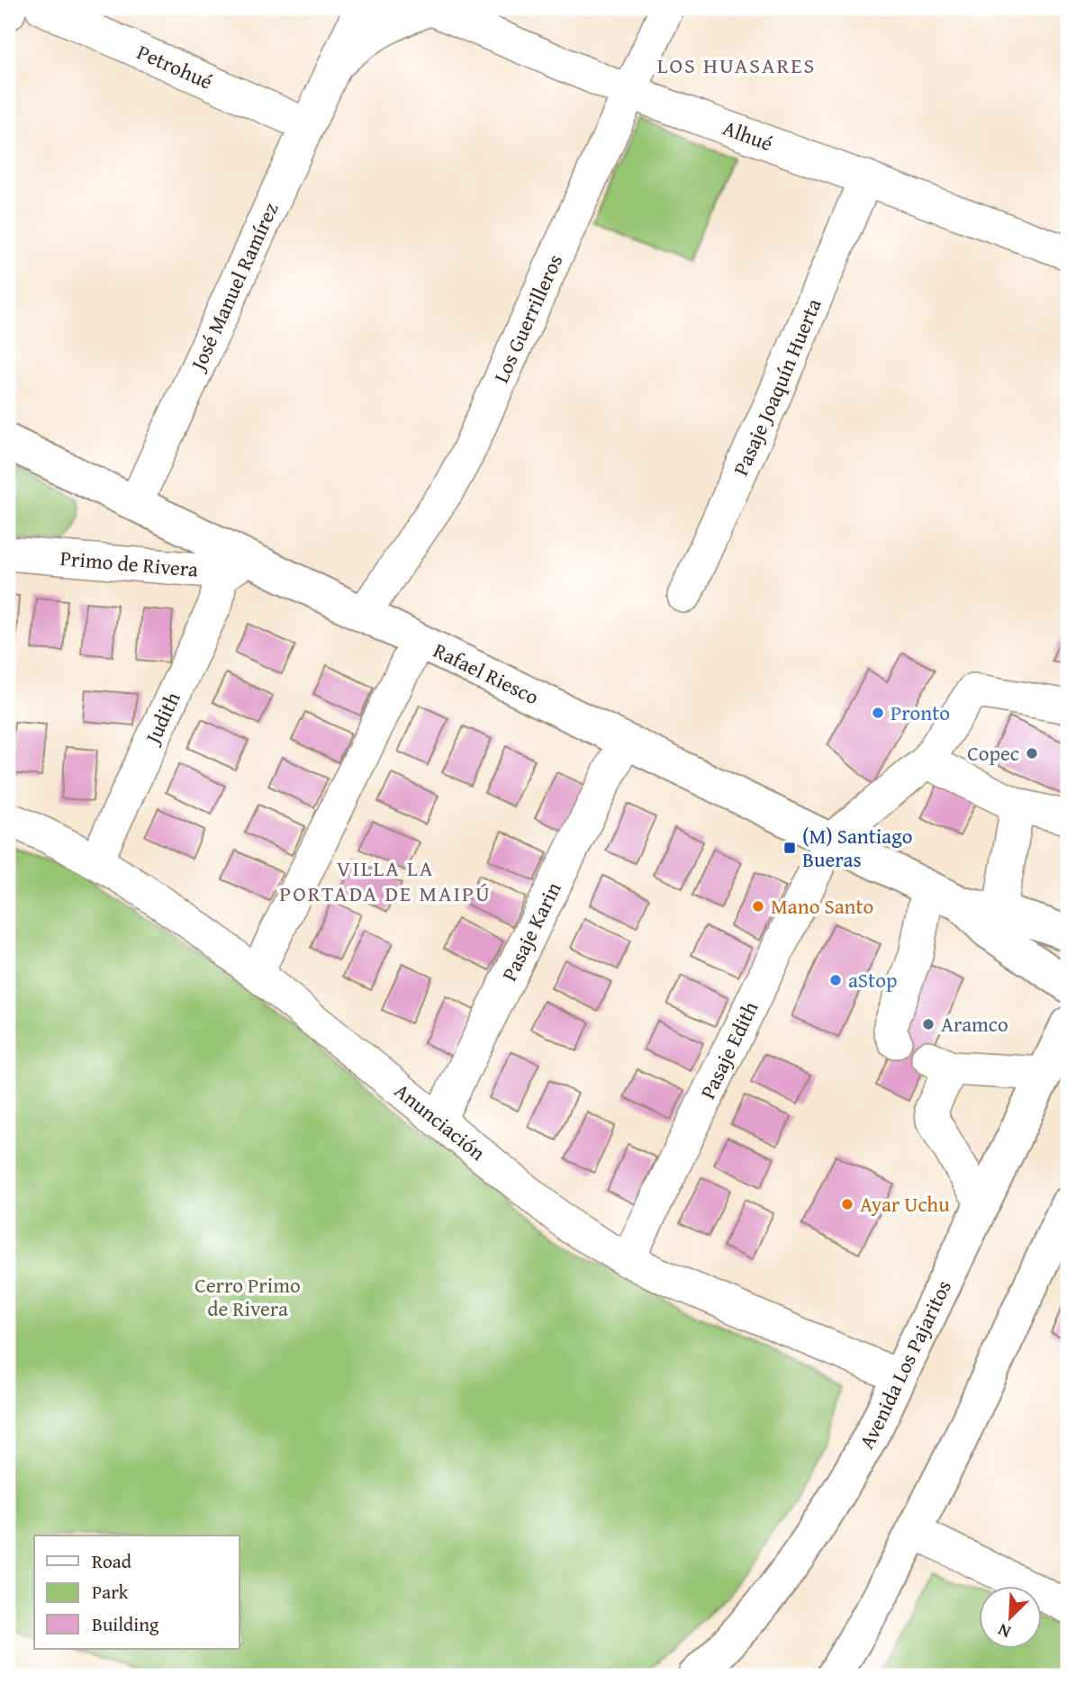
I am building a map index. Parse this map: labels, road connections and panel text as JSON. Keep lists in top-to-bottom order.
{
  "streets": {
    "main road": ["Rafael Riesco", "Avenida Los Pajaritos"],
    "street": [
      "Petrohué",
      "Alhué",
      "José Manuel Ramírez",
      "Los Guerrilleros",
      "Pasaje Joaquín Huerta",
      "Primo de Rivera",
      "Judith",
      "Pasaje Karin",
      "Pasaje Edith",
      "Anunciación"
    ]
  },
  "crossings": [
    ["Petrohué", "José Manuel Ramírez"],
    ["Alhué", "José Manuel Ramírez"],
    ["Alhué", "Los Guerrilleros"],
    ["Alhué", "Pasaje Joaquín Huerta"],
    ["José Manuel Ramírez", "Rafael Riesco"],
    ["Los Guerrilleros", "Rafael Riesco"],
    ["Primo de Rivera", "Rafael Riesco"],
    ["Primo de Rivera", "Judith"],
    ["Rafael Riesco", "Judith"],
    ["Rafael Riesco", "Pasaje Karin"],
    ["Rafael Riesco", "Pasaje Edith"],
    ["Judith", "Anunciación"],
    ["Pasaje Karin", "Anunciación"],
    ["Pasaje Edith", "Anunciación"],
    ["Anunciación", "Avenida Los Pajaritos"]
  ],
  "districts": ["LOS HUASARES", "VILLA LA PORTADA DE MAIPÚ"],
  "parks": ["Cerro Primo de Rivera"],
  "places": {
    "other": [
      "Pronto",
      "Copec",
      "Mano Santo",
      "aStop",
      "Aramco",
      "Ayar Uchu"
    ],
    "transit": ["(M) Santiago Bueras"]
  },
  "legend": ["Road", "Park", "Building"],
  "north": "bottom left"
}
